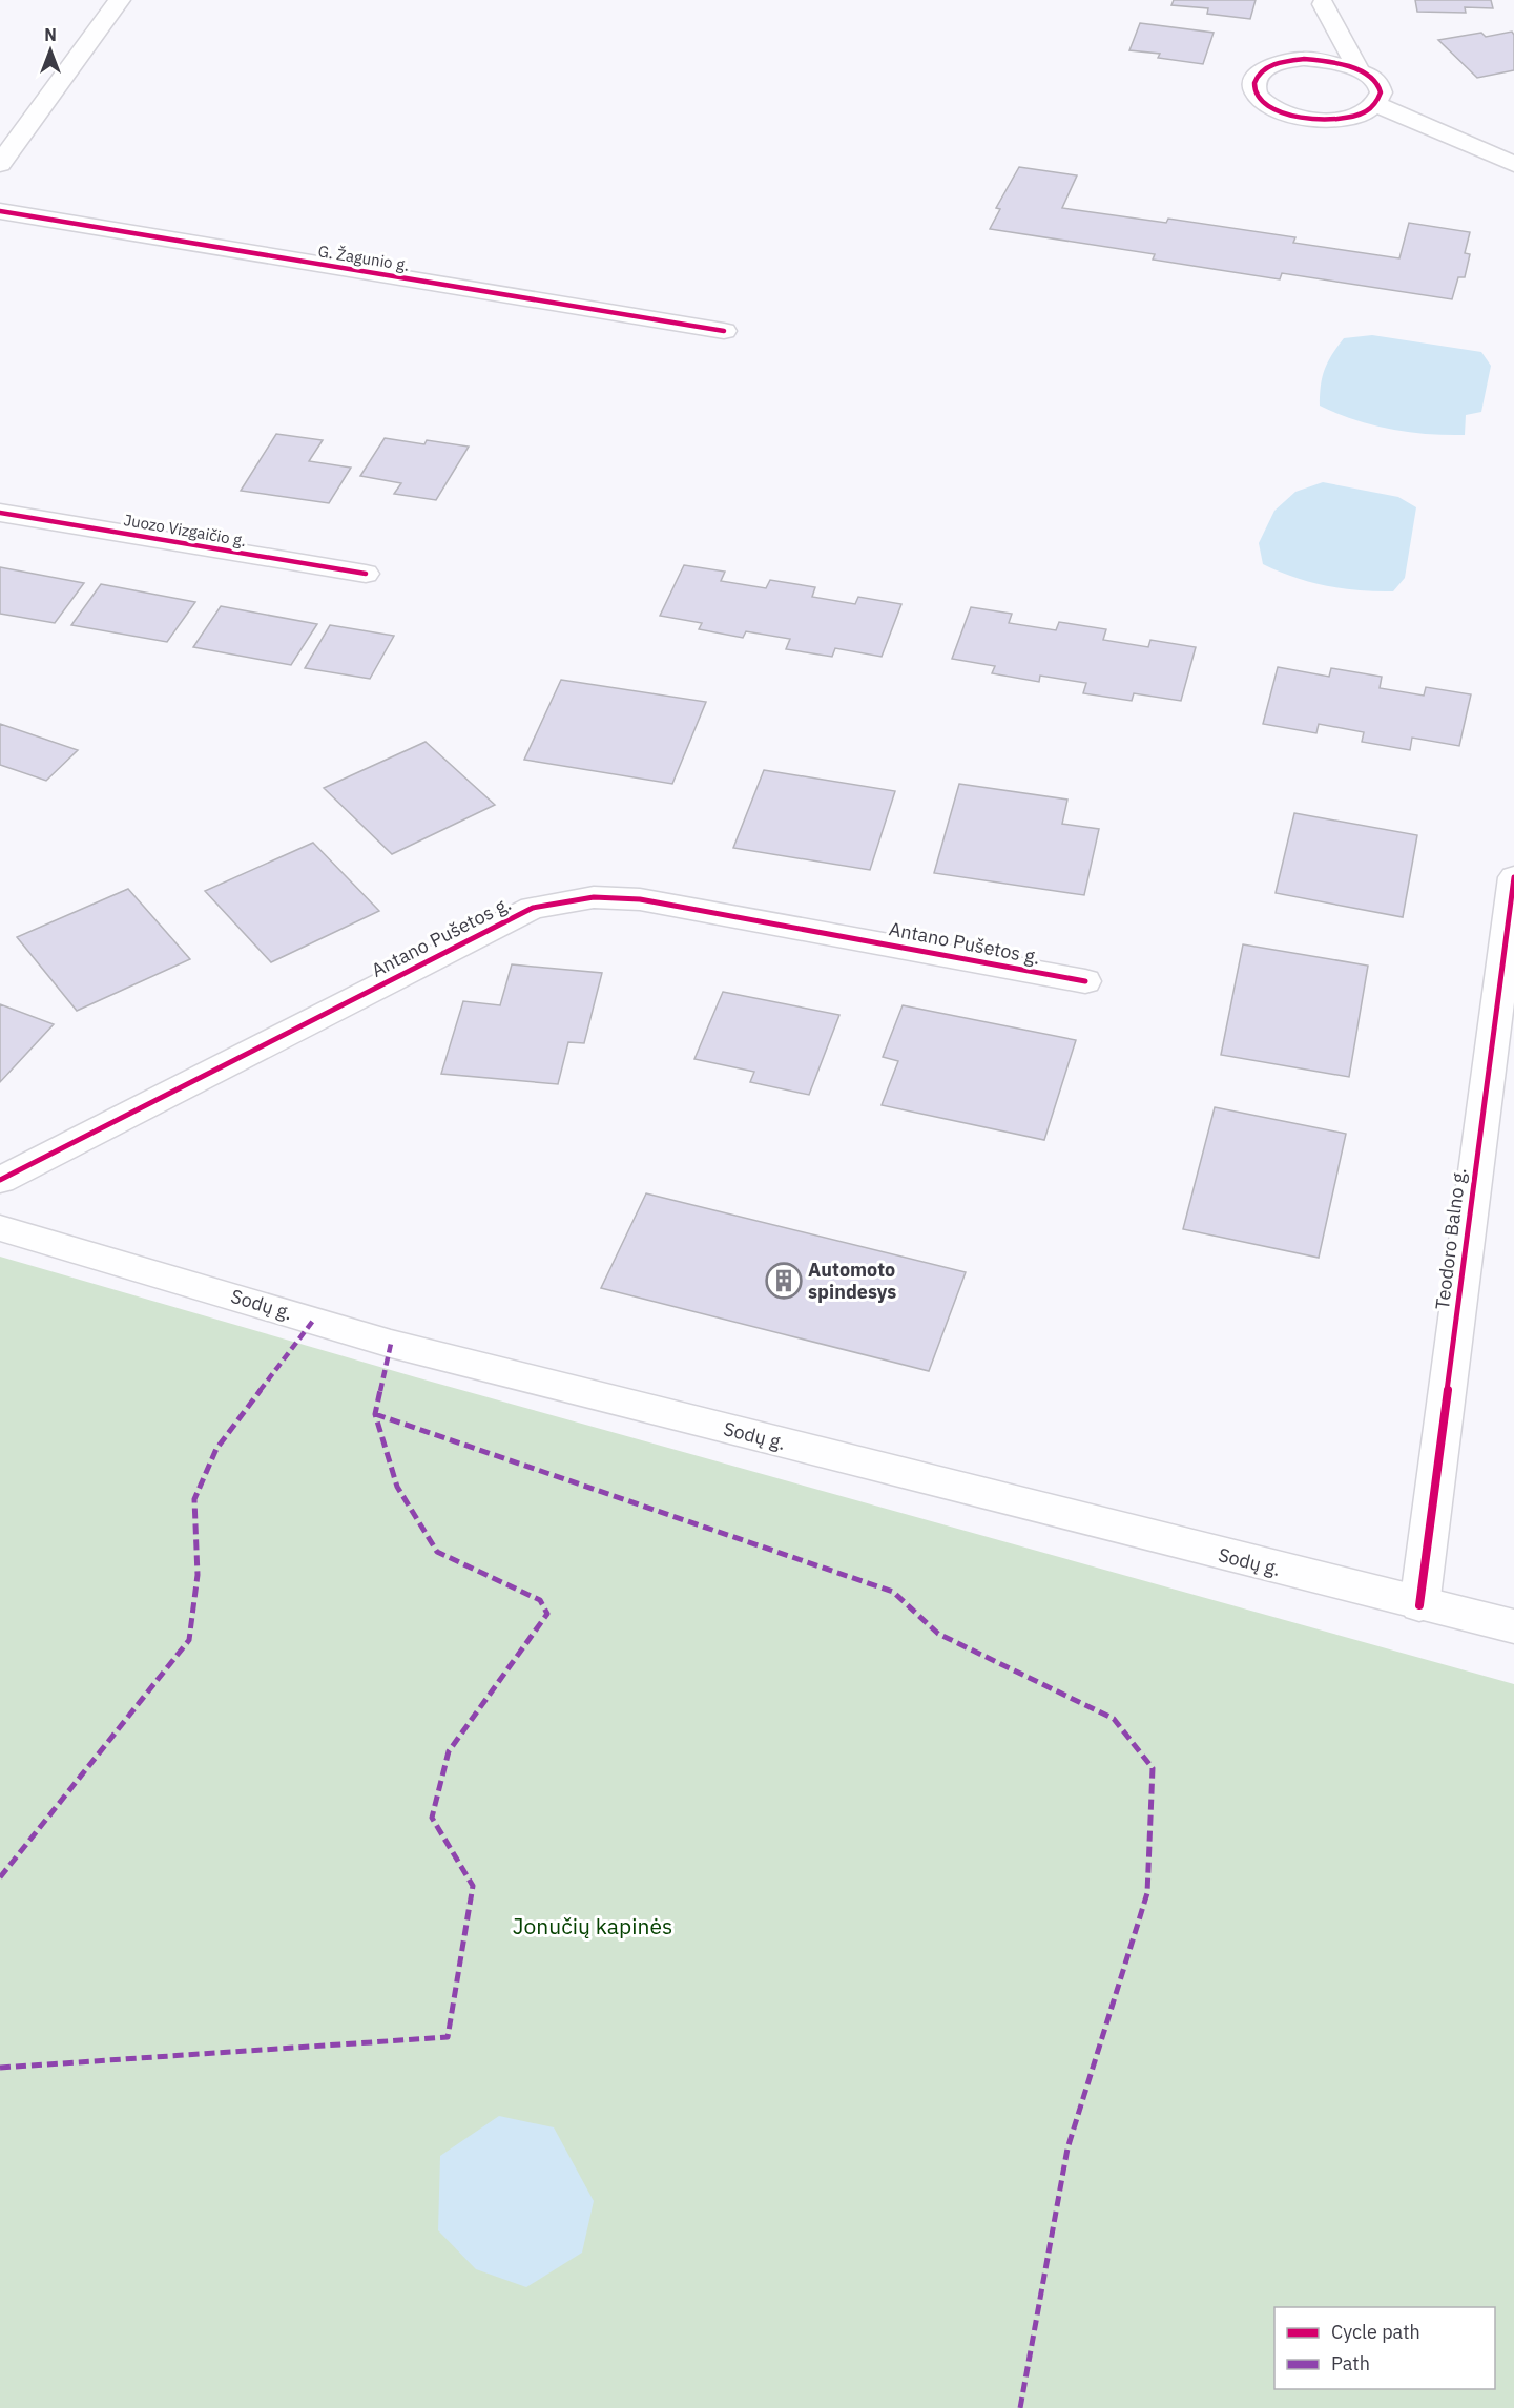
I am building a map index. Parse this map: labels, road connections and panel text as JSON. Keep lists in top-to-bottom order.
{
  "streets": {
    "street": [
      "G. Žagunio g.",
      "Juozo Vizgaičio g.",
      "Antano Pušetos g.",
      "Teodoro Balno g.",
      "Sodų g."
    ]
  },
  "crossings": [
    ["Teodoro Balno g.", "Sodų g."]
  ],
  "parks": ["Jonučių kapinės"],
  "places": {
    "building": ["Automoto spindesys"]
  },
  "legend": ["Cycle path", "Path"],
  "north": "top"
}
